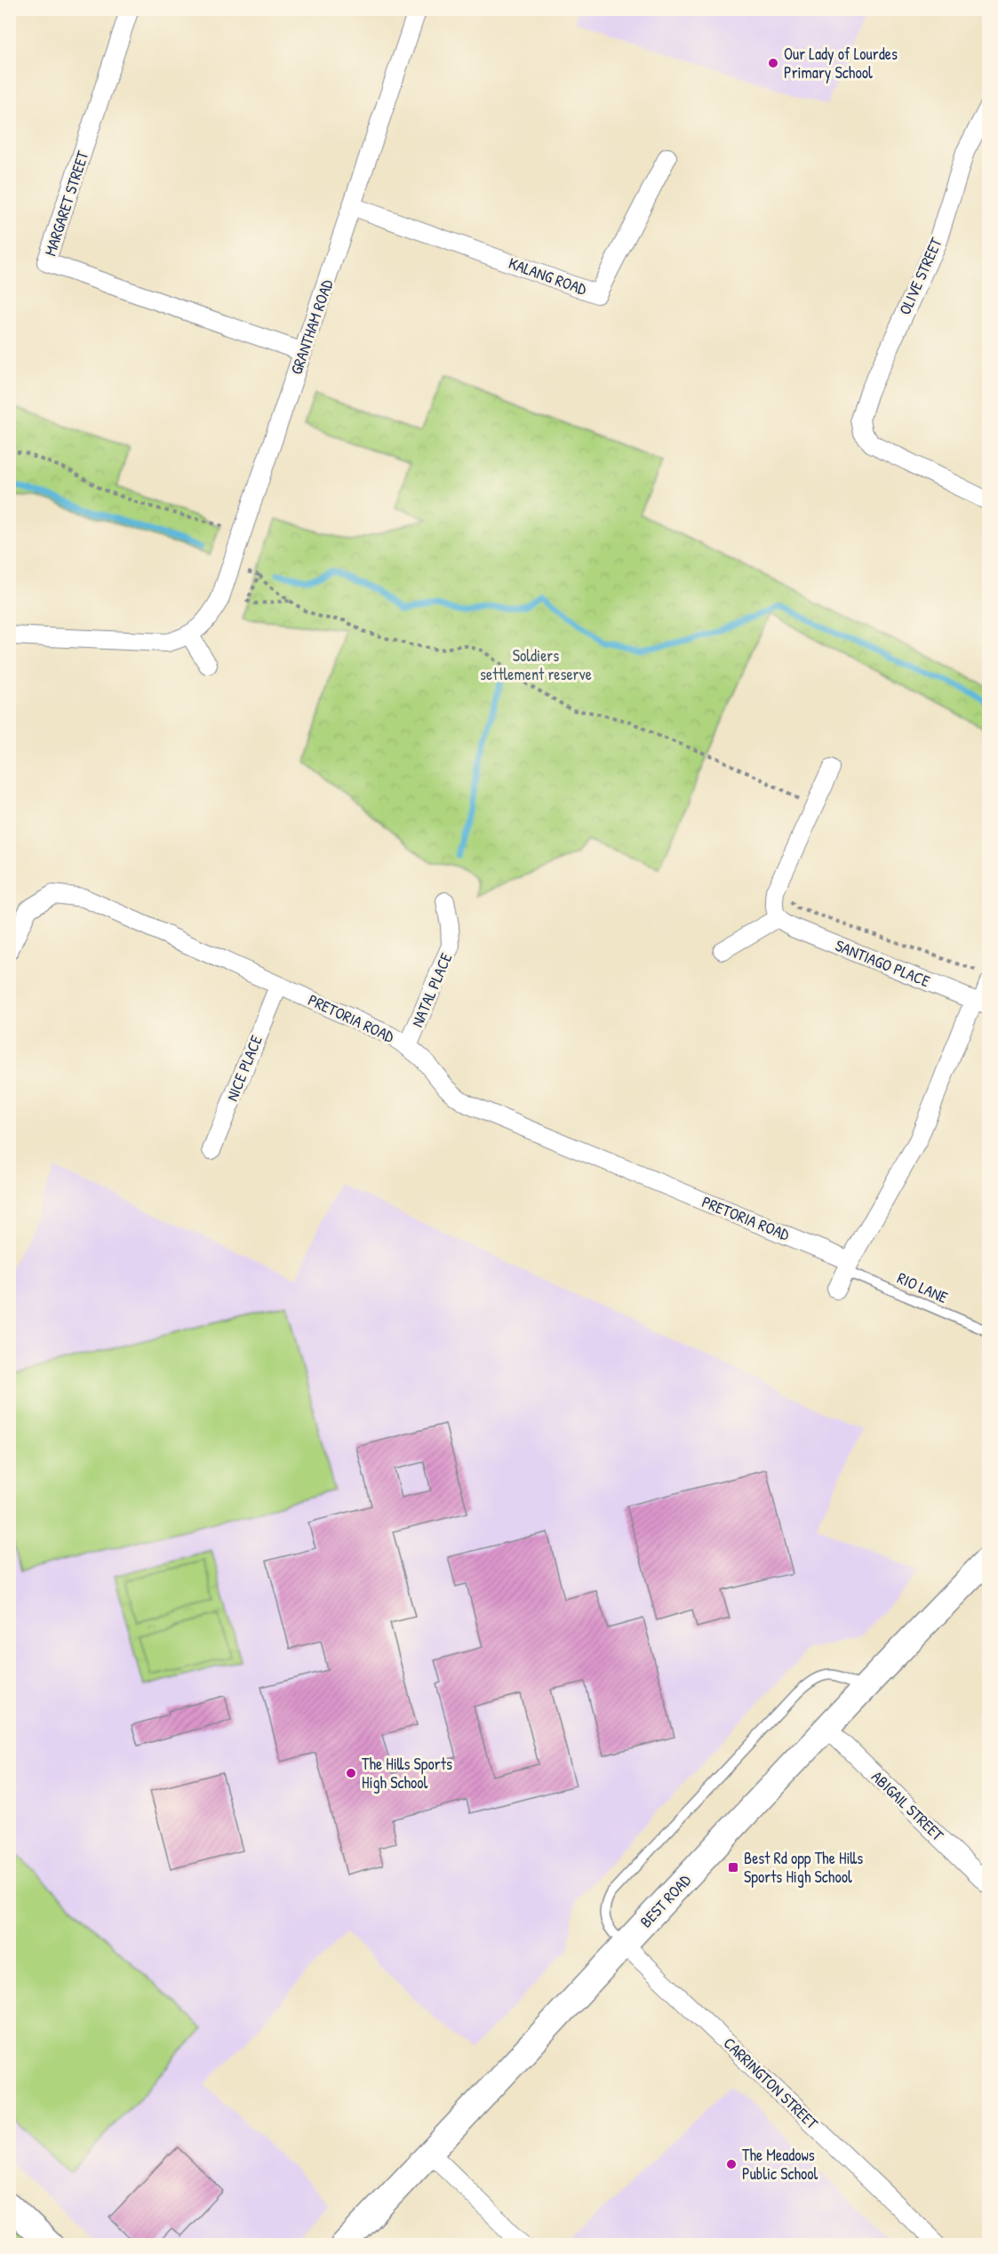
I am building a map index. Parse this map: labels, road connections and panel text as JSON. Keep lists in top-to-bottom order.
{
  "streets": {
    "main road": ["BEST ROAD"],
    "street": [
      "MARGARET STREET",
      "KALANG ROAD",
      "OLIVE STREET",
      "GRANTHAM ROAD",
      "SANTIAGO PLACE",
      "NATAL PLACE",
      "PRETORIA ROAD",
      "NICE PLACE",
      "ABIGAIL STREET",
      "CARRINGTON STREET"
    ],
    "lane": ["RIO LANE"]
  },
  "crossings": [
    ["MARGARET STREET", "GRANTHAM ROAD"],
    ["KALANG ROAD", "GRANTHAM ROAD"],
    ["NATAL PLACE", "PRETORIA ROAD"],
    ["PRETORIA ROAD", "NICE PLACE"],
    ["PRETORIA ROAD", "RIO LANE"],
    ["ABIGAIL STREET", "BEST ROAD"],
    ["BEST ROAD", "CARRINGTON STREET"]
  ],
  "parks": ["Soldiers settlement reserve"],
  "places": {
    "other": ["Our Lady of Lourdes Primary School", "The Hills Sports High School", "The Meadows Public School"],
    "transit": ["Best Rd opp The Hills Sports High School"]
  }
}
